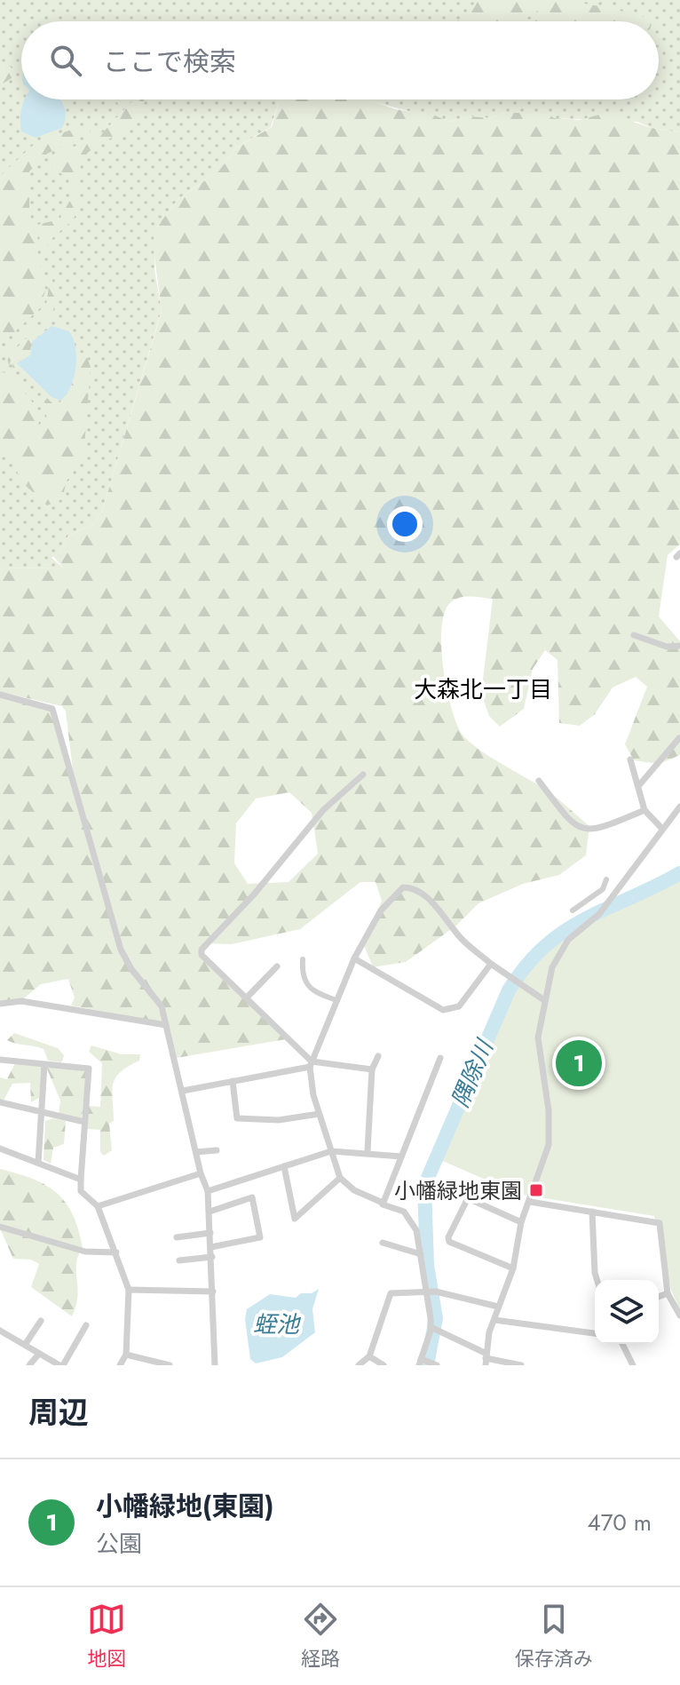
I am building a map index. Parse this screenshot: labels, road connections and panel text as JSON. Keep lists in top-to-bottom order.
{
  "districts": ["大森北一丁目"],
  "water": ["隅除川", "蛭池"],
  "places": {
    "transit": ["小幡緑地東園"]
  },
  "page": {
    "search": "ここで検索",
    "pins": "1",
    "heading": "周辺",
    "list": [
      {
        "mark": "1",
        "name": "小幡緑地(東園)",
        "note": "公園",
        "value": "470 m"
      }
    ],
    "nav": ["地図", "経路", "保存済み"]
  }
}
